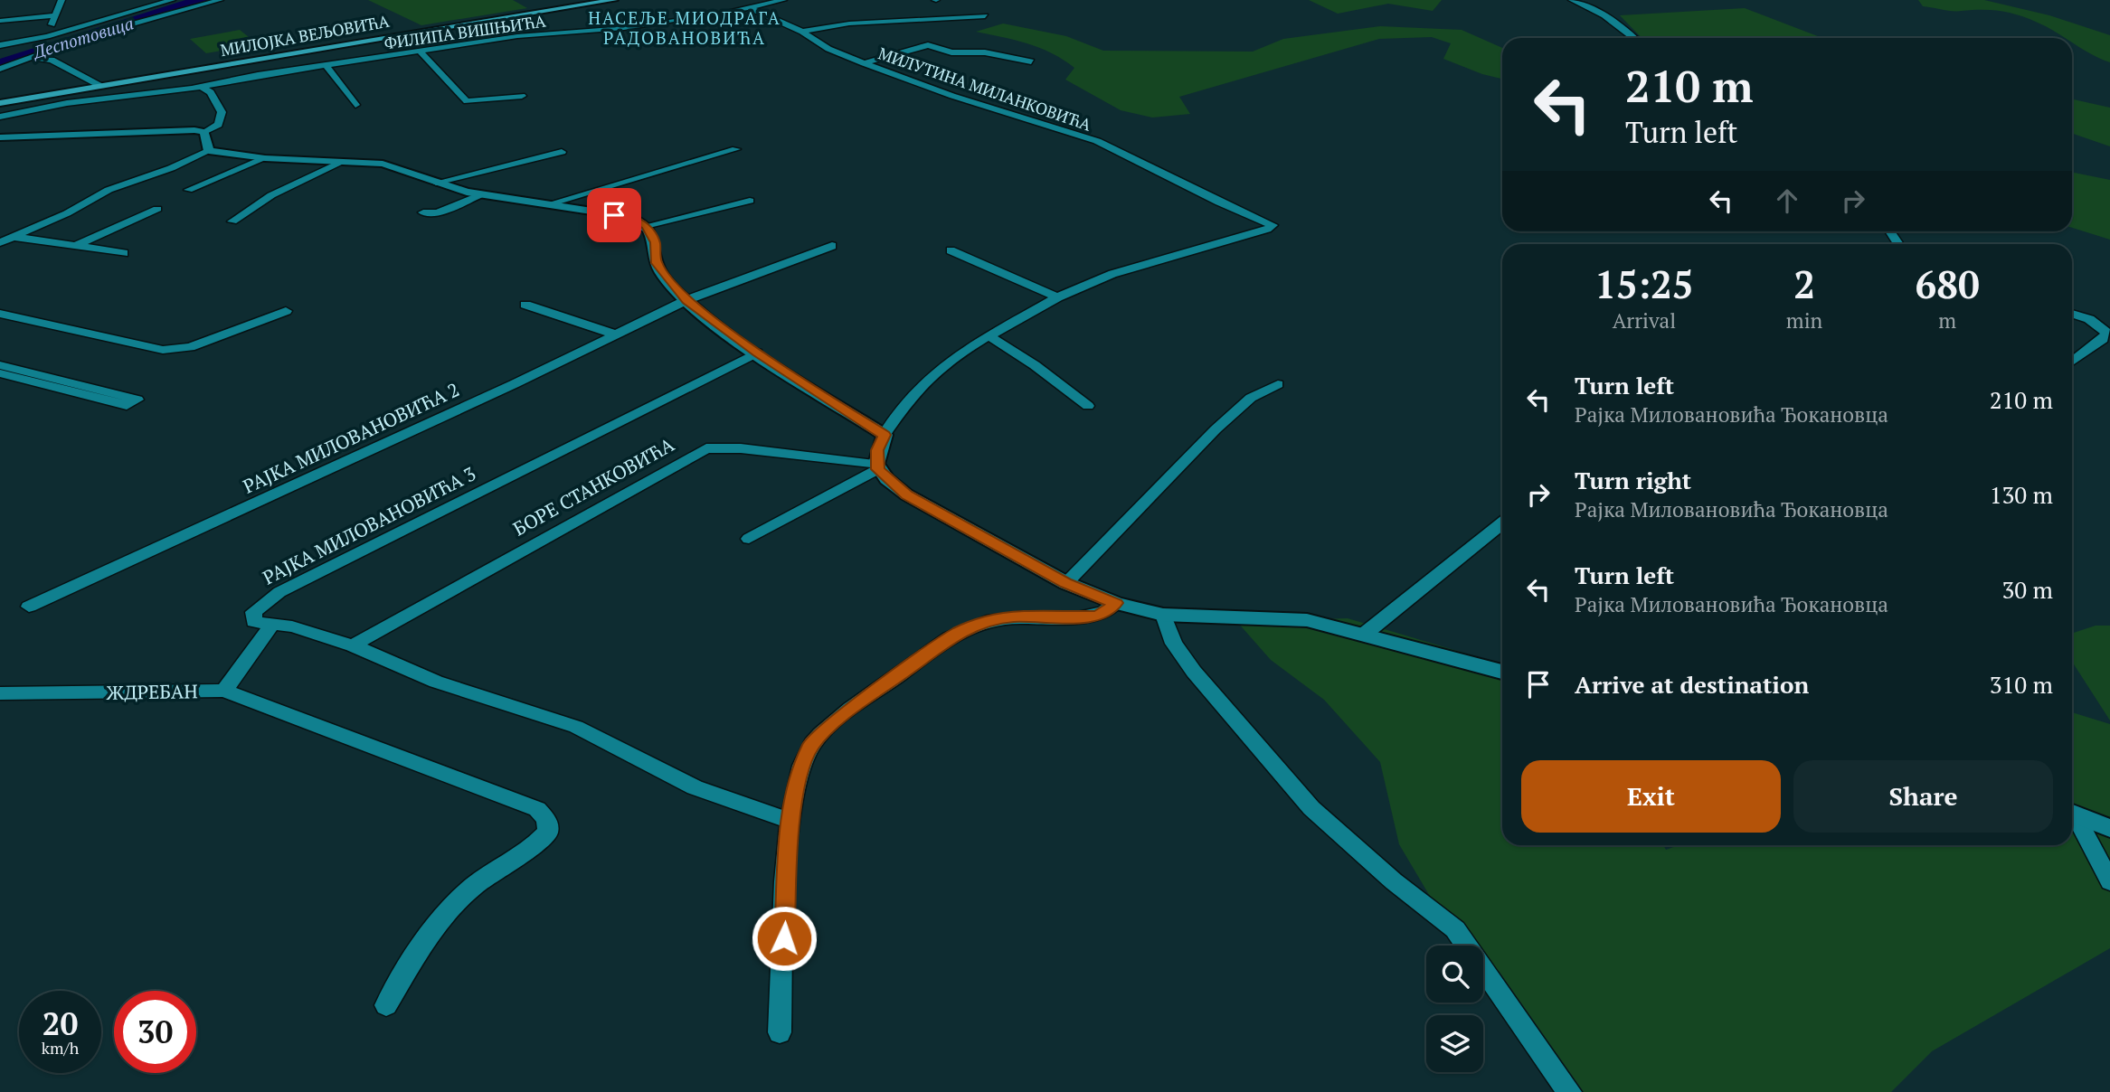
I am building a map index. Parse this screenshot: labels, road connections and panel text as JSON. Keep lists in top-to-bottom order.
{
  "streets": {
    "main road": ["МИЛОЈКА ВЕЉОВИЋА"],
    "street": [
      "ФИЛИПА ВИШЊИЋА",
      "МИЛУТИНА МИЛАНКОВИЋА",
      "РАЈКА МИЛОВАНОВИЋА 2",
      "БОРЕ СТАНКОВИЋА",
      "РАЈКА МИЛОВАНОВИЋА 3",
      "ЖДРЕБАН"
    ]
  },
  "crossings": [
    ["ФИЛИПА ВИШЊИЋА", "МИЛУТИНА МИЛАНКОВИЋА"],
    ["РАЈКА МИЛОВАНОВИЋА 3", "ЖДРЕБАН"]
  ],
  "districts": ["НАСЕЉЕ МИОДРАГА РАДОВАНОВИЋА"],
  "water": ["Деспотовица"],
  "page": {
    "turn": ["210 m", "Turn left"],
    "eta": [
      "15:25",
      "Arrival",
      "2",
      "min",
      "680",
      "m"
    ],
    "list": [
      {
        "name": "Turn left",
        "note": "Рајка Миловановића Ђокановца",
        "value": "210 m"
      },
      {
        "name": "Turn right",
        "note": "Рајка Миловановића Ђокановца",
        "value": "130 m"
      },
      {
        "name": "Turn left",
        "note": "Рајка Миловановића Ђокановца",
        "value": "30 m"
      },
      {
        "name": "Arrive at destination",
        "value": "310 m"
      }
    ],
    "buttons": ["Exit", "Share"],
    "speed": "20 km/h",
    "limit": "30"
  }
}
